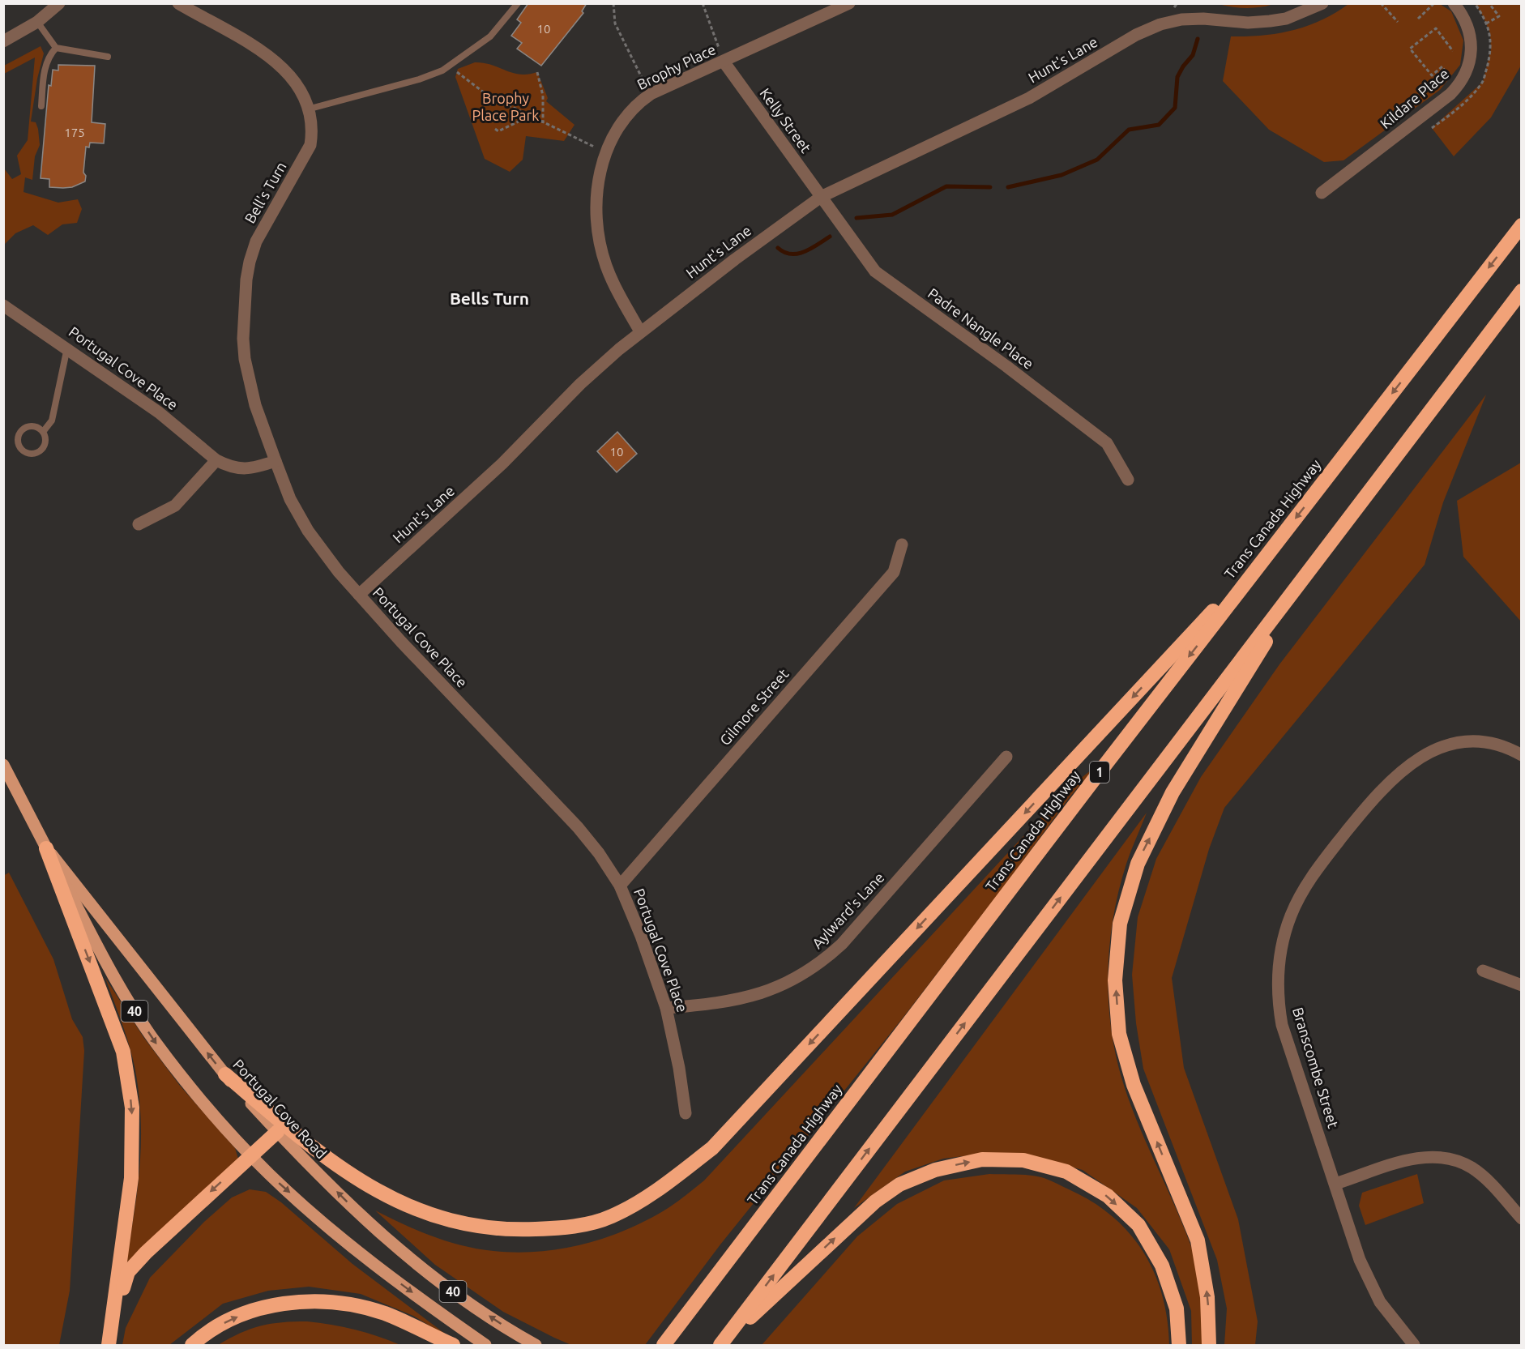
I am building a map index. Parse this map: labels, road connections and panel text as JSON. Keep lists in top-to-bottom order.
{
  "streets": {
    "highway": ["Trans Canada Highway", "1"],
    "main road": ["40", "Portugal Cove Road"],
    "street": [
      "Hunt's Lane",
      "Brophy Place",
      "Kildare Place",
      "Kelly Street",
      "Bell's Turn",
      "Padre Nangle Place",
      "Portugal Cove Place",
      "Gilmore Street",
      "Aylward's Lane",
      "Branscombe Street"
    ]
  },
  "crossings": [
    ["Hunt's Lane", "Brophy Place"],
    ["Hunt's Lane", "Kelly Street"],
    ["Hunt's Lane", "Padre Nangle Place"],
    ["Hunt's Lane", "Portugal Cove Place"],
    ["Brophy Place", "Kelly Street"],
    ["Kelly Street", "Padre Nangle Place"],
    ["Bell's Turn", "Portugal Cove Place"],
    ["Portugal Cove Place", "Gilmore Street"],
    ["Portugal Cove Place", "Aylward's Lane"]
  ],
  "districts": ["Bells Turn"],
  "parks": ["Brophy Place Park"],
  "house_numbers": ["10", "175", "10"]
}
